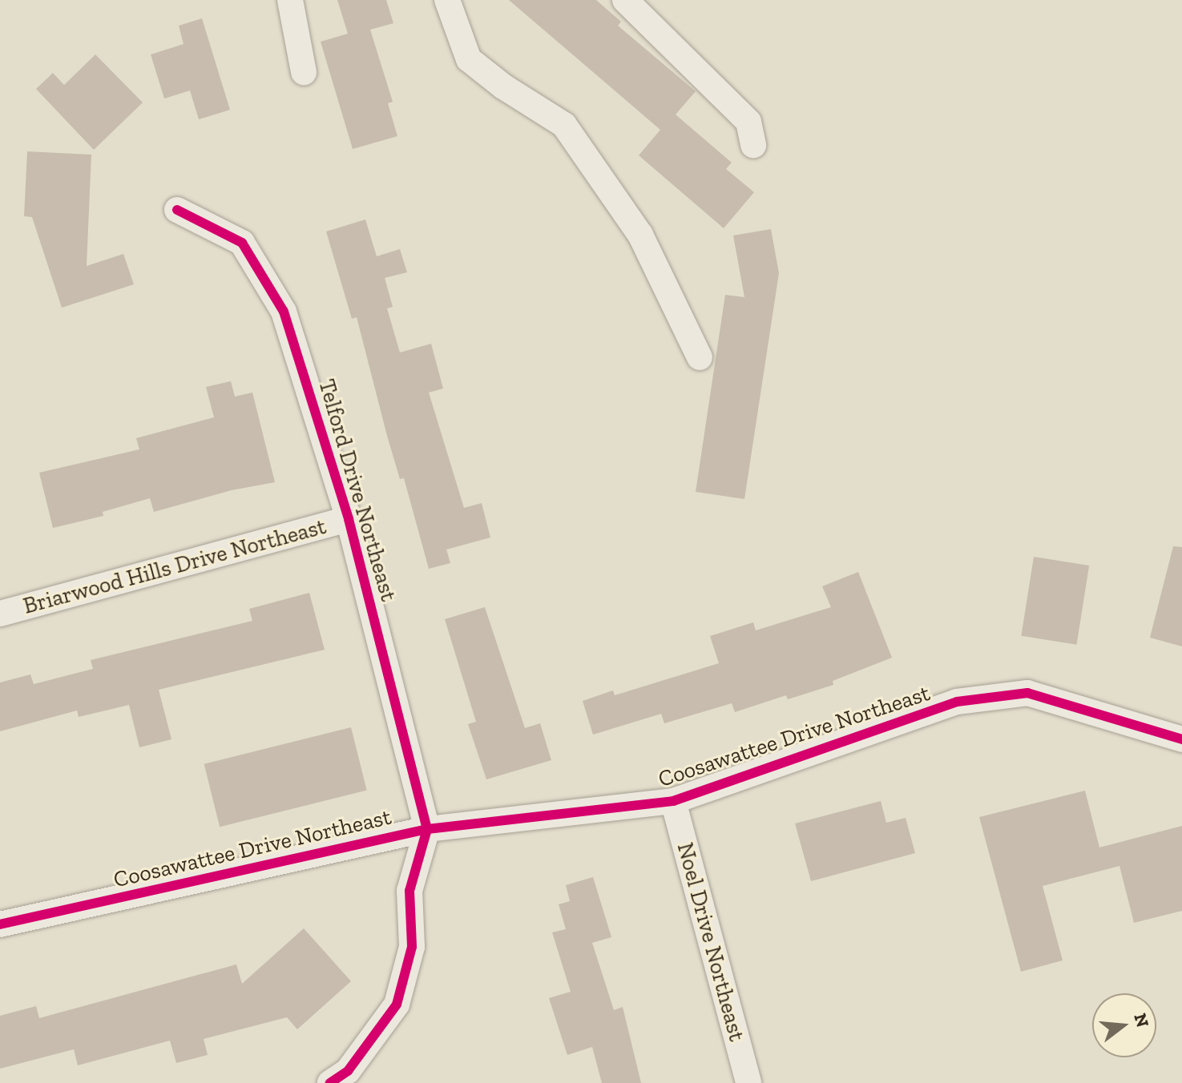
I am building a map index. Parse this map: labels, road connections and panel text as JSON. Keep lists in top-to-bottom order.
{
  "streets": {
    "street": [
      "Telford Drive Northeast",
      "Briarwood Hills Drive Northeast",
      "Coosawattee Drive Northeast",
      "Noel Drive Northeast"
    ]
  },
  "crossings": [
    ["Telford Drive Northeast", "Briarwood Hills Drive Northeast"],
    ["Telford Drive Northeast", "Coosawattee Drive Northeast"],
    ["Coosawattee Drive Northeast", "Noel Drive Northeast"]
  ],
  "north": "right"
}
